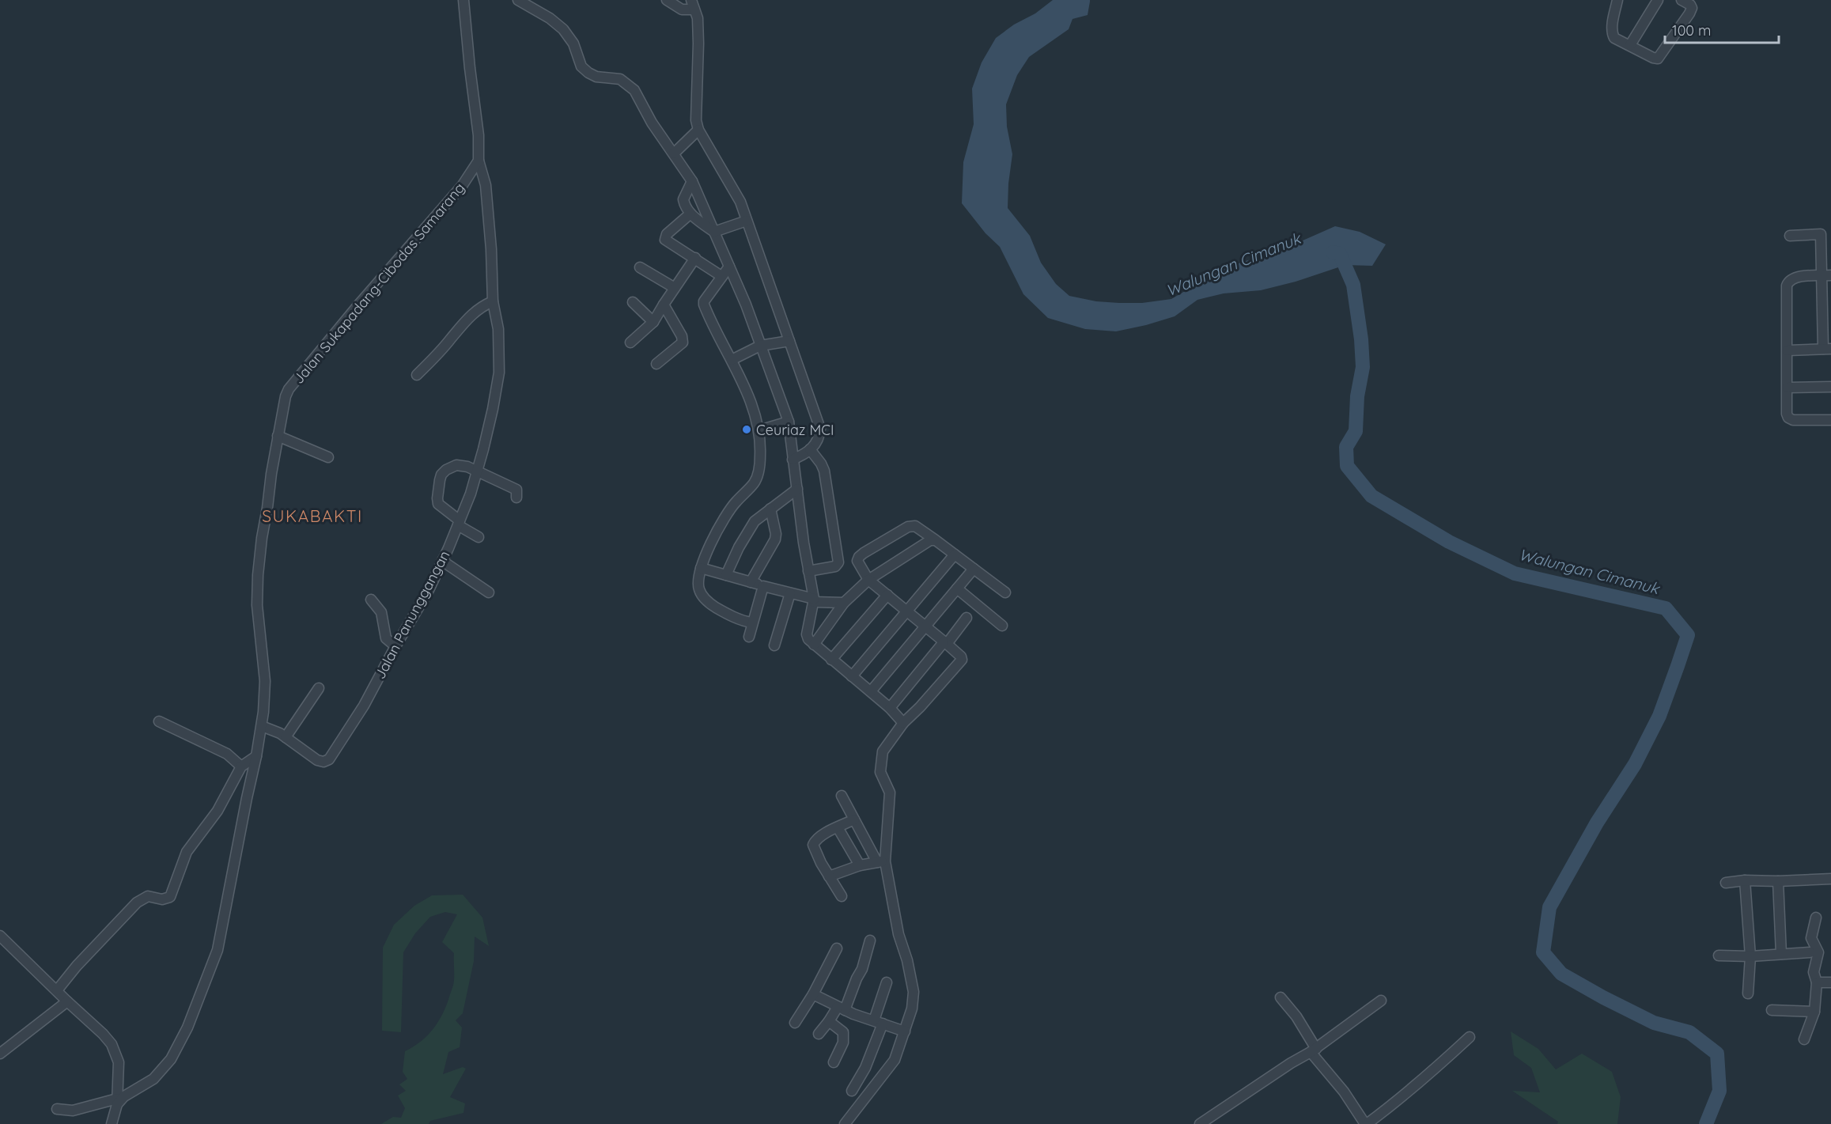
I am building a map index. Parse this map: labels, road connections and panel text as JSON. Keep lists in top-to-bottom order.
{
  "streets": {
    "street": ["Jalan Sukapadang-Cibodas Samarang", "Jalan Panunggangan"]
  },
  "crossings": [
    ["Jalan Sukapadang-Cibodas Samarang", "Jalan Panunggangan"]
  ],
  "districts": ["SUKABAKTI"],
  "water": ["Walungan Cimanuk"],
  "places": ["Ceuriaz MCI"],
  "scale_bar": "100 m"
}
